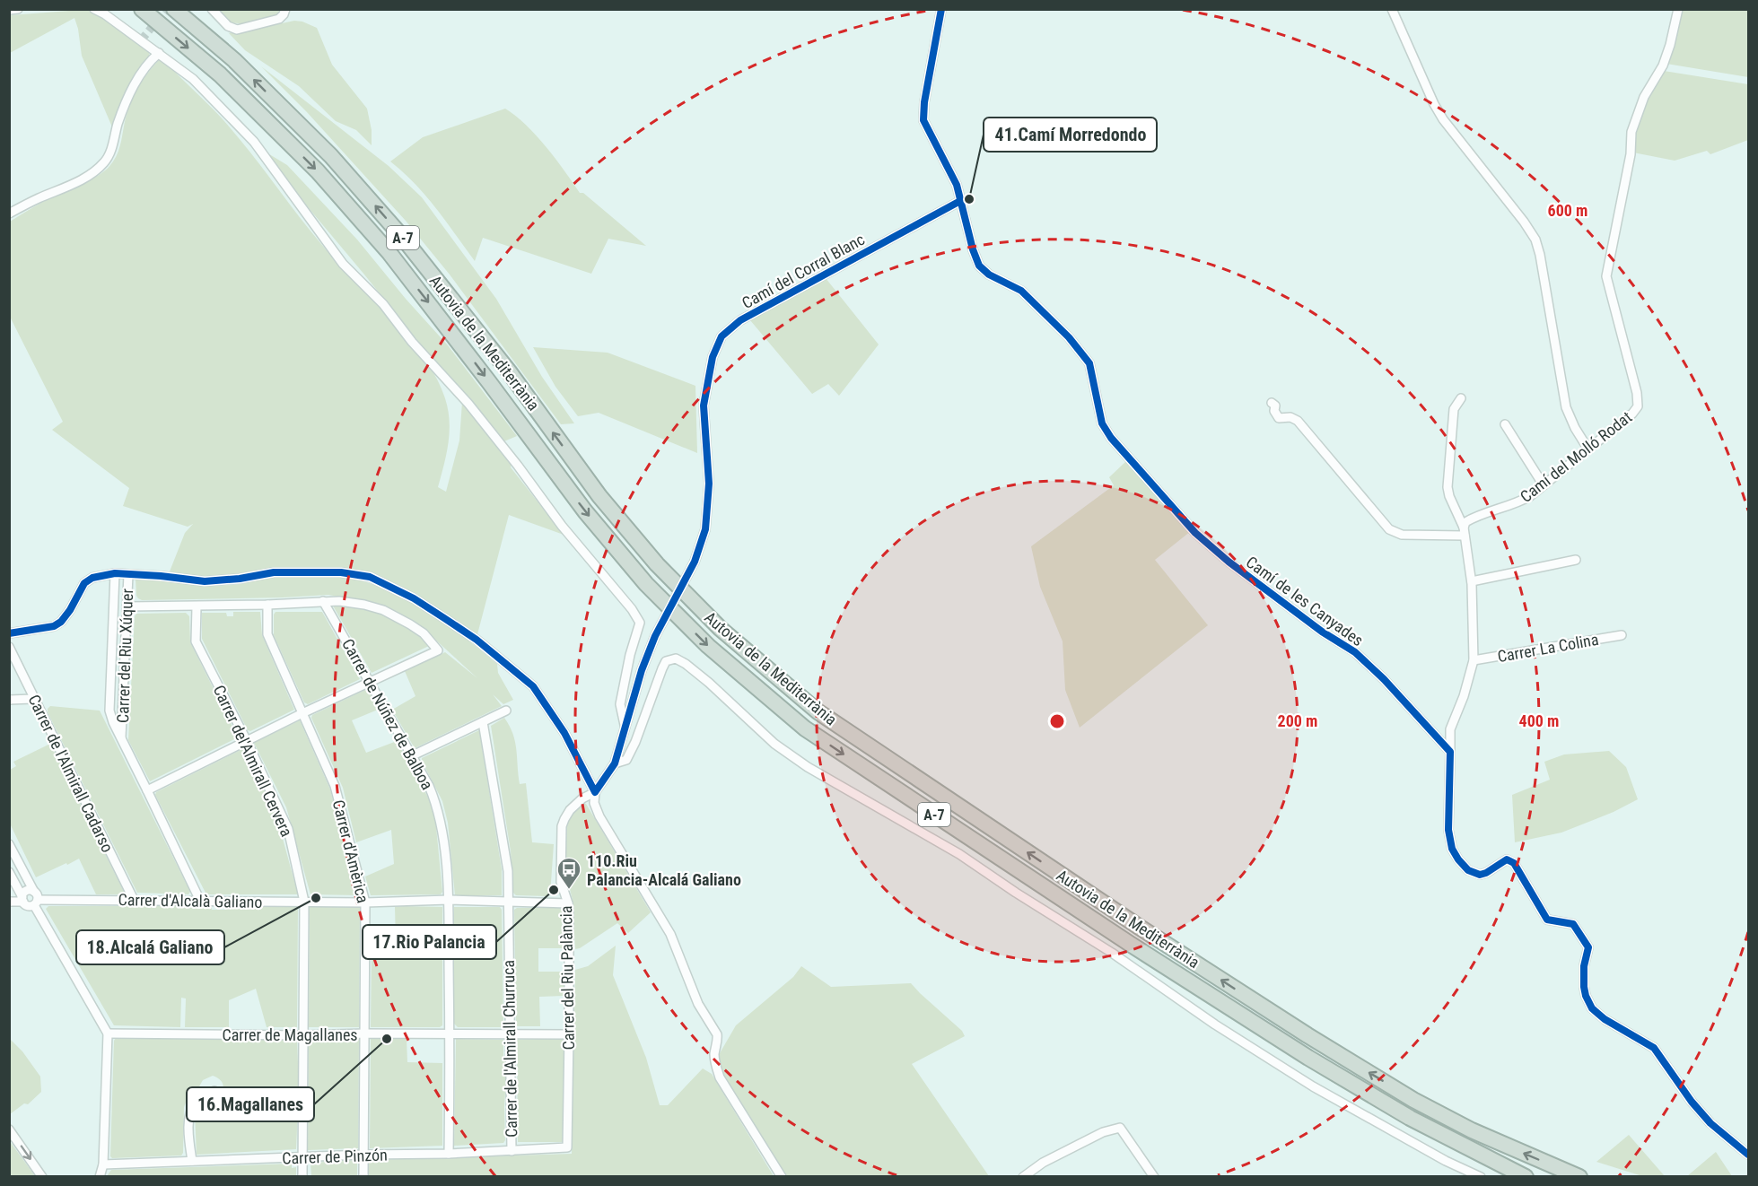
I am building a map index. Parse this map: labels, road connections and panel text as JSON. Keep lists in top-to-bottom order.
{
  "streets": {
    "highway": ["A-7", "Autovia de la Mediterrània"],
    "street": [
      "Camí del Corral Blanc",
      "Camí del Molló Rodat",
      "Camí de les Canyades",
      "Carrer La Colina",
      "Carrer del Riu Xúquer",
      "Carrer de Núñez de Balboa",
      "Carrer del'Almirall Cervera",
      "Carrer de l'Almirall Cadarso",
      "Carrer d'Amèrica",
      "Carrer d'Alcalà Galiano",
      "Carrer del Riu Palància",
      "Carrer de Magallanes",
      "Carrer de l'Almirall Churruca",
      "Carrer de Pinzón"
    ]
  },
  "crossings": [
    ["Camí del Corral Blanc", "Camí de les Canyades"],
    ["Carrer del Riu Xúquer", "Carrer d'Alcalà Galiano"],
    ["Carrer de Núñez de Balboa", "Carrer d'Alcalà Galiano"],
    ["Carrer de Núñez de Balboa", "Carrer de Magallanes"],
    ["Carrer de Núñez de Balboa", "Carrer de Pinzón"],
    ["Carrer del'Almirall Cervera", "Carrer d'Alcalà Galiano"],
    ["Carrer del'Almirall Cervera", "Carrer de Magallanes"],
    ["Carrer del'Almirall Cervera", "Carrer de Pinzón"],
    ["Carrer de l'Almirall Cadarso", "Carrer d'Alcalà Galiano"],
    ["Carrer d'Amèrica", "Carrer d'Alcalà Galiano"],
    ["Carrer d'Amèrica", "Carrer de Magallanes"],
    ["Carrer d'Amèrica", "Carrer de Pinzón"],
    ["Carrer d'Alcalà Galiano", "Carrer del Riu Palància"],
    ["Carrer d'Alcalà Galiano", "Carrer de l'Almirall Churruca"],
    ["Carrer del Riu Palància", "Carrer de Magallanes"],
    ["Carrer del Riu Palància", "Carrer de Pinzón"],
    ["Carrer de Magallanes", "Carrer de l'Almirall Churruca"],
    ["Carrer de l'Almirall Churruca", "Carrer de Pinzón"]
  ],
  "places": {
    "other": [
      "41.Camí Morredondo",
      "17.Rio Palancia",
      "18.Alcalá Galiano",
      "16.Magallanes"
    ],
    "bus stop": ["110.Riu Palancia-Alcalá Galiano"]
  },
  "rings": ["600 m", "200 m", "400 m"]
}
